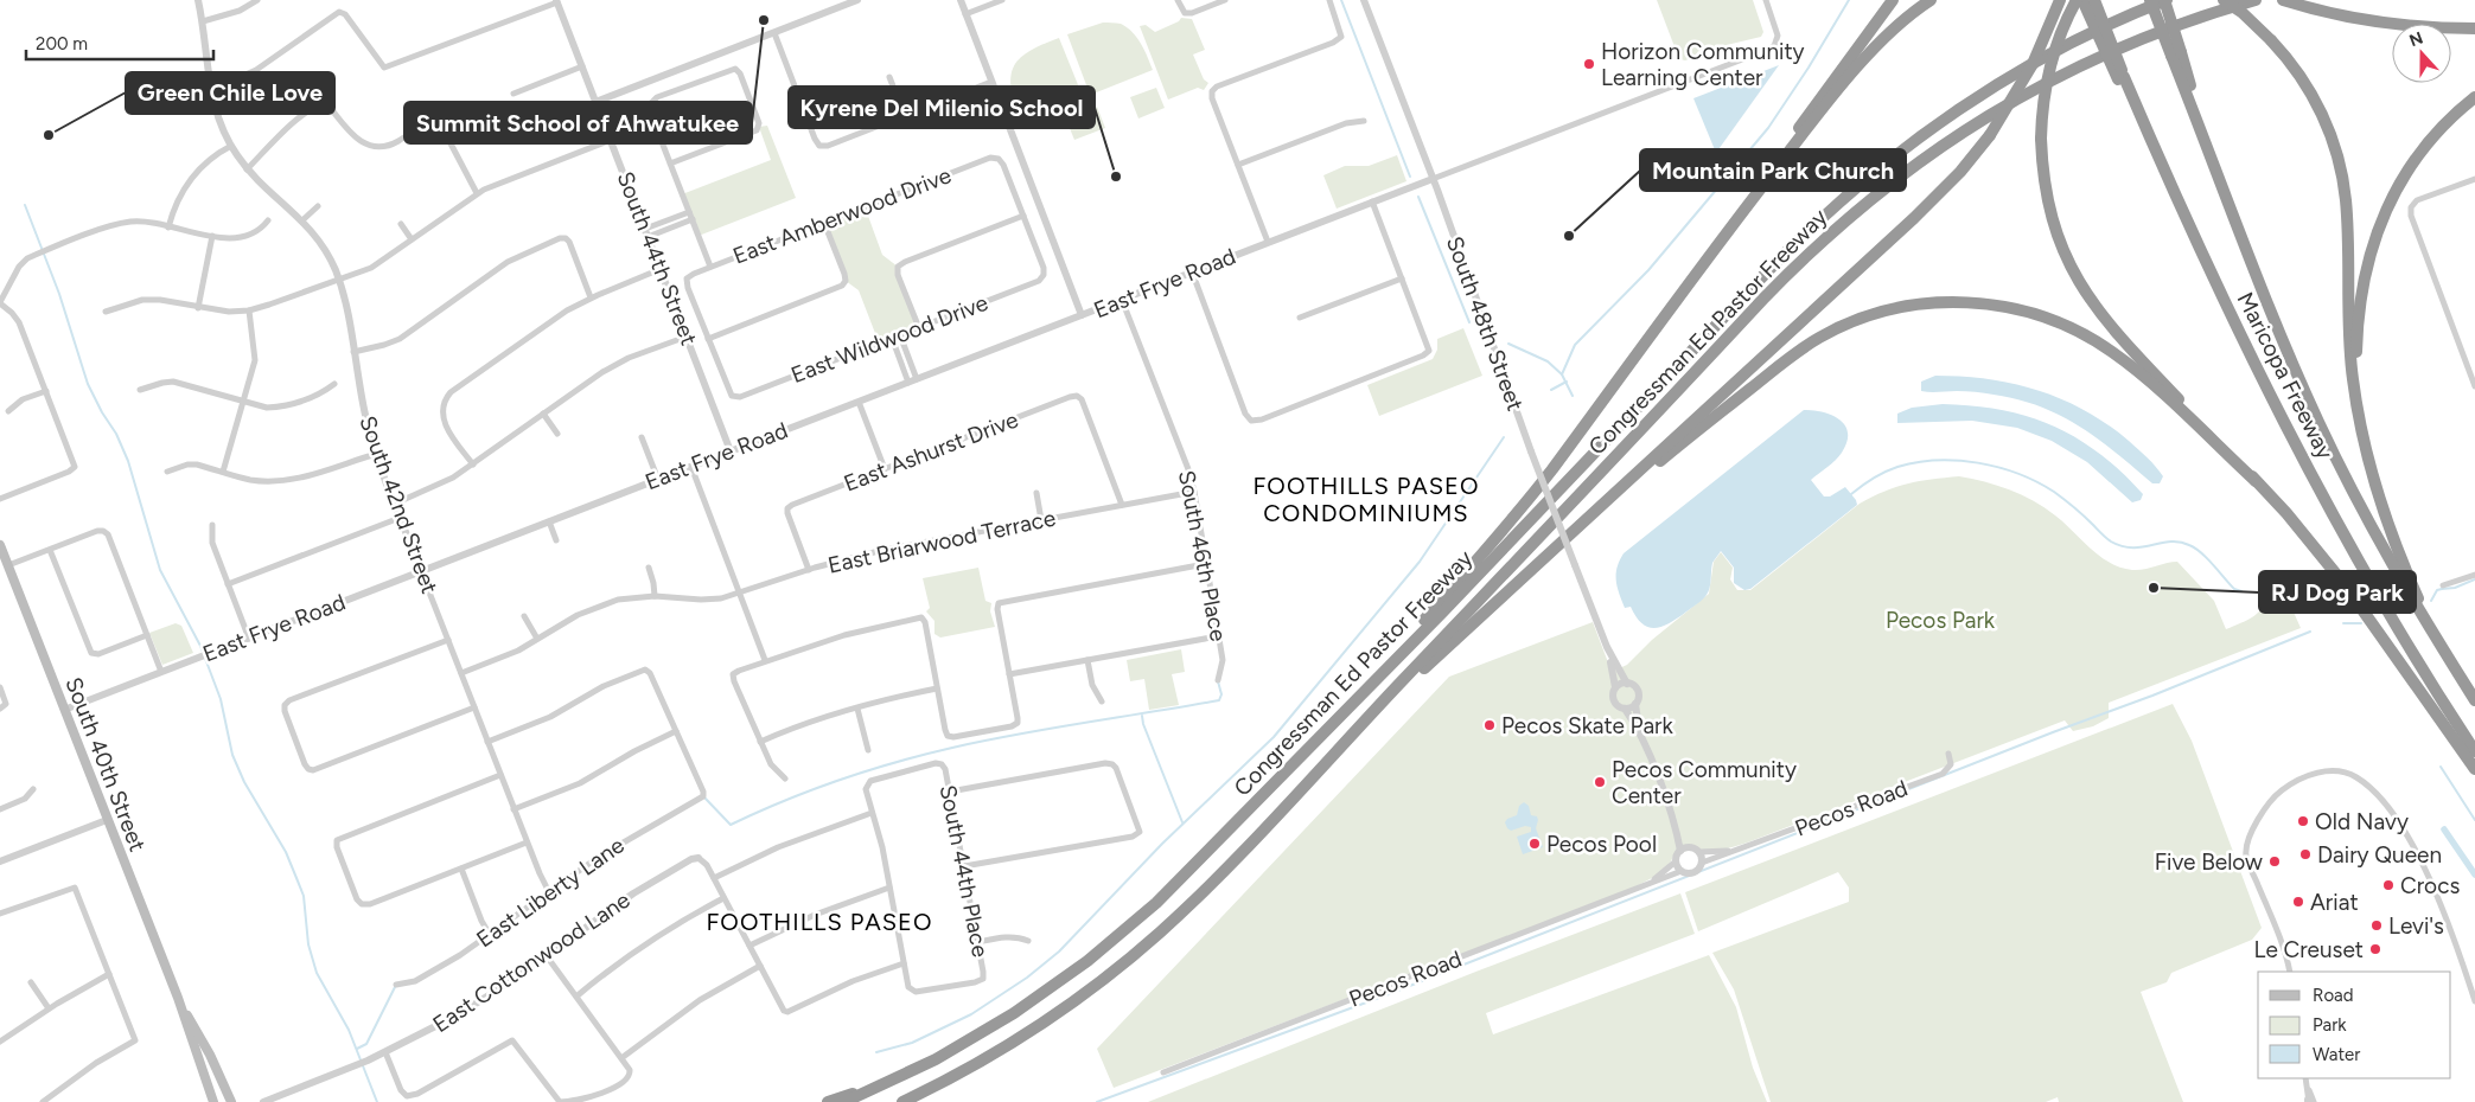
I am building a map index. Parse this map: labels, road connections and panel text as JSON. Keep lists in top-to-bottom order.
{
  "streets": {
    "highway": ["Congressman Ed Pastor Freeway", "Maricopa Freeway"],
    "main road": ["South 40th Street"],
    "street": [
      "East Amberwood Drive",
      "South 44th Street",
      "East Frye Road",
      "South 48th Street",
      "East Wildwood Drive",
      "East Ashurst Drive",
      "South 42nd Street",
      "East Briarwood Terrace",
      "South 46th Place",
      "Pecos Road",
      "South 44th Place",
      "East Liberty Lane",
      "East Cottonwood Lane"
    ]
  },
  "crossings": [
    ["East Amberwood Drive", "East Wildwood Drive"],
    ["South 44th Street", "East Frye Road"],
    ["East Frye Road", "South 48th Street"],
    ["East Frye Road", "South 42nd Street"],
    ["East Frye Road", "South 46th Place"],
    ["East Frye Road", "South 40th Street"],
    ["East Ashurst Drive", "East Briarwood Terrace"],
    ["South 42nd Street", "East Briarwood Terrace"],
    ["South 42nd Street", "East Liberty Lane"],
    ["East Briarwood Terrace", "South 46th Place"]
  ],
  "districts": ["FOOTHILLS PASEO CONDOMINIUMS", "FOOTHILLS PASEO"],
  "parks": ["Pecos Park"],
  "places": [
    "Summit School of Ahwatukee",
    "Horizon Community Learning Center",
    "Green Chile Love",
    "Kyrene Del Milenio School",
    "Mountain Park Church",
    "RJ Dog Park",
    "Pecos Skate Park",
    "Pecos Community Center",
    "Old Navy",
    "Pecos Pool",
    "Dairy Queen",
    "Five Below",
    "Crocs",
    "Ariat",
    "Levi's",
    "Le Creuset"
  ],
  "legend": ["Road", "Park", "Water"],
  "scale_bar": "200 m",
  "north": "top"
}
